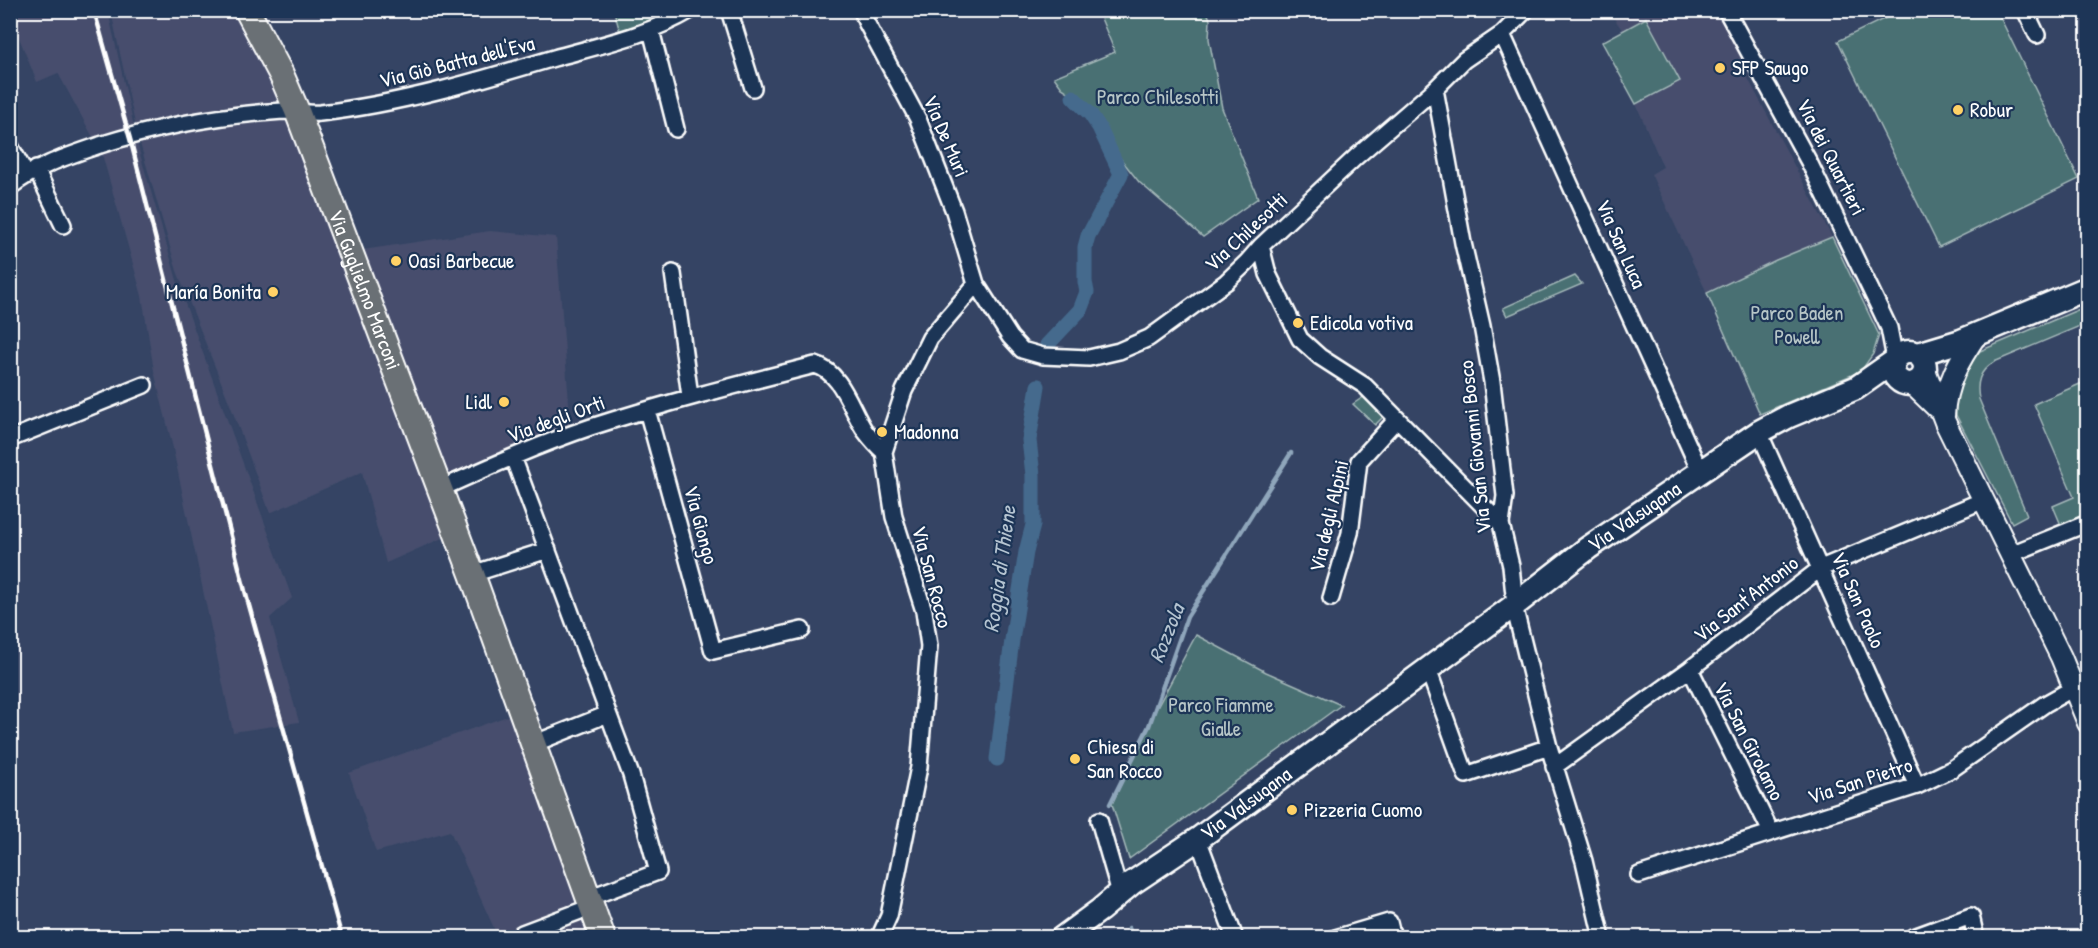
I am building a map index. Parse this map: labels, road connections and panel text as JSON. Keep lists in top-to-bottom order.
{
  "streets": {
    "main road": ["Via Guglielmo Marconi", "Via Valsugana"],
    "street": [
      "Via Giò Batta dell'Eva",
      "Via De Muri",
      "Via dei Quartieri",
      "Via Chilesotti",
      "Via San Luca",
      "Via degli Orti",
      "Via San Giovanni Bosco",
      "Via degli Alpini",
      "Via Giongo",
      "Via San Rocco",
      "Via Sant'Antonio",
      "Via San Paolo",
      "Via San Girolamo",
      "Via San Pietro"
    ]
  },
  "crossings": [
    ["Via Giò Batta dell'Eva", "Via Guglielmo Marconi"],
    ["Via De Muri", "Via Chilesotti"],
    ["Via De Muri", "Via San Rocco"],
    ["Via dei Quartieri", "Via Valsugana"],
    ["Via dei Quartieri", "Via Sant'Antonio"],
    ["Via dei Quartieri", "Via San Pietro"],
    ["Via Chilesotti", "Via San Luca"],
    ["Via Chilesotti", "Via San Giovanni Bosco"],
    ["Via Chilesotti", "Via San Rocco"],
    ["Via San Luca", "Via Valsugana"],
    ["Via Guglielmo Marconi", "Via degli Orti"],
    ["Via degli Orti", "Via Giongo"],
    ["Via degli Orti", "Via San Rocco"],
    ["Via San Giovanni Bosco", "Via Valsugana"],
    ["Via San Giovanni Bosco", "Via Sant'Antonio"],
    ["Via Valsugana", "Via San Paolo"],
    ["Via Sant'Antonio", "Via San Paolo"],
    ["Via Sant'Antonio", "Via San Girolamo"],
    ["Via San Paolo", "Via San Pietro"],
    ["Via San Girolamo", "Via San Pietro"]
  ],
  "water": ["Roggia di Thiene", "Rozzola"],
  "parks": ["Parco Chilesotti", "Parco Baden Powell", "Parco Fiamme Gialle"],
  "places": [
    "SFP Saugo",
    "Robur",
    "Oasi Barbecue",
    "María Bonita",
    "Edicola votiva",
    "Lidl",
    "Madonna",
    "Chiesa di San Rocco",
    "Pizzeria Cuomo"
  ]
}
